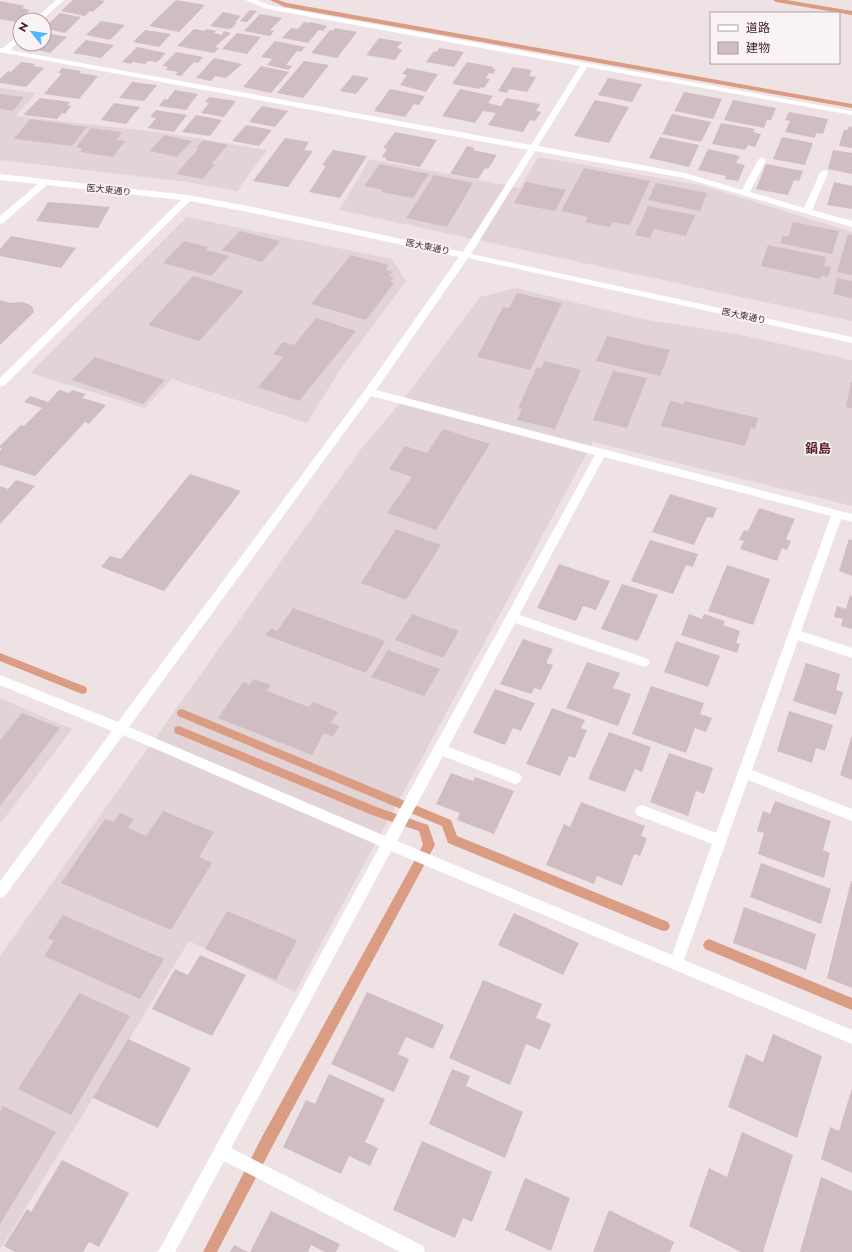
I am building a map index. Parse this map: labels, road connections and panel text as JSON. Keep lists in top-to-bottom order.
{
  "streets": {
    "street": ["医大東通り"]
  },
  "districts": ["鍋島"],
  "legend": ["道路", "建物"],
  "north": "top left"
}
